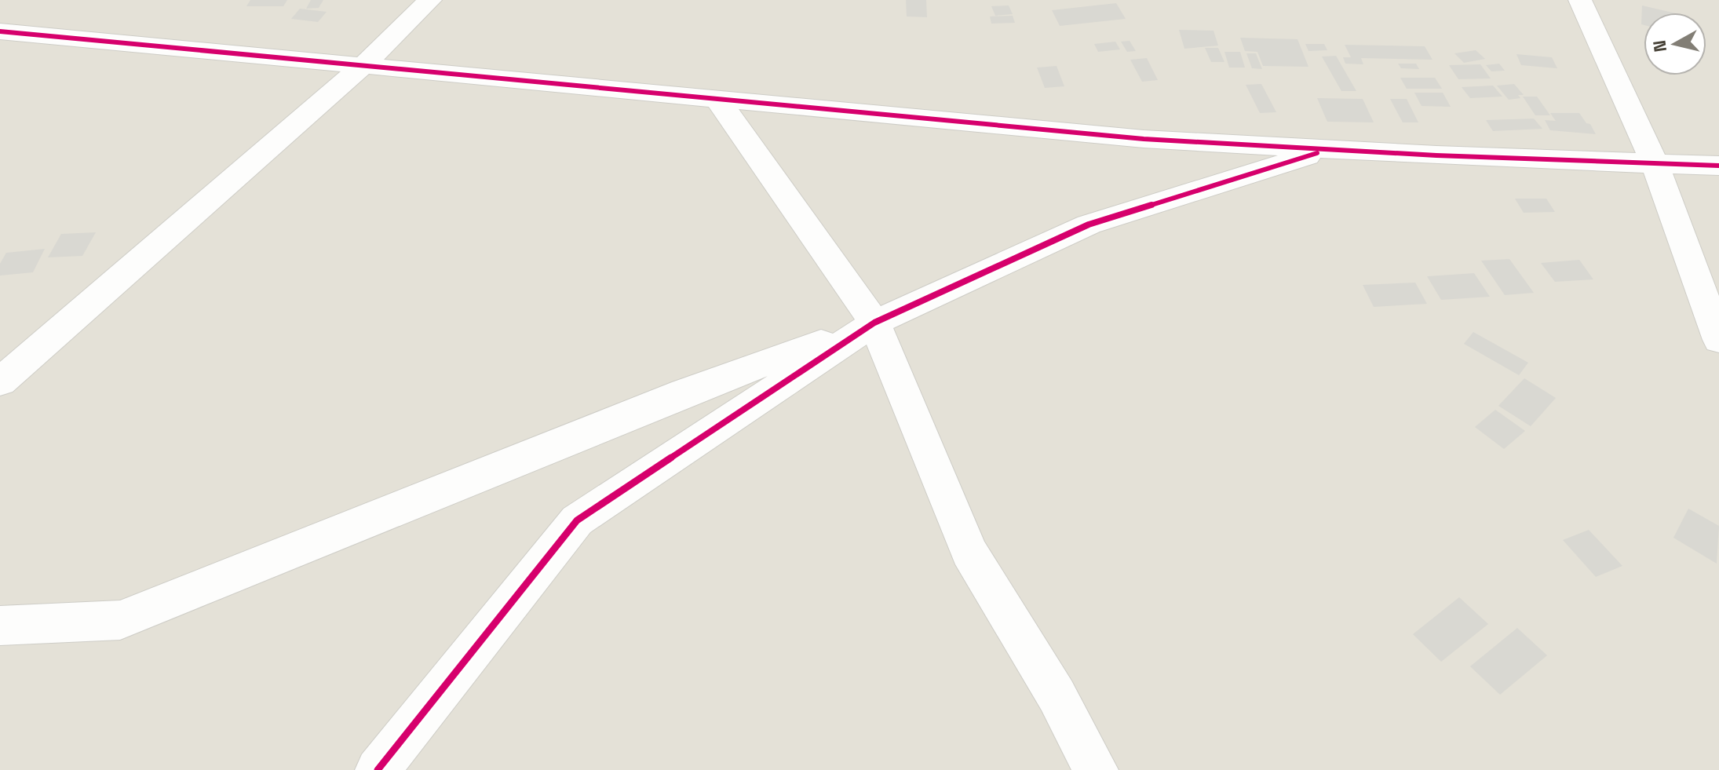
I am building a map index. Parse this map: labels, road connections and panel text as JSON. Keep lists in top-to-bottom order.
{
  "north": "left"
}
